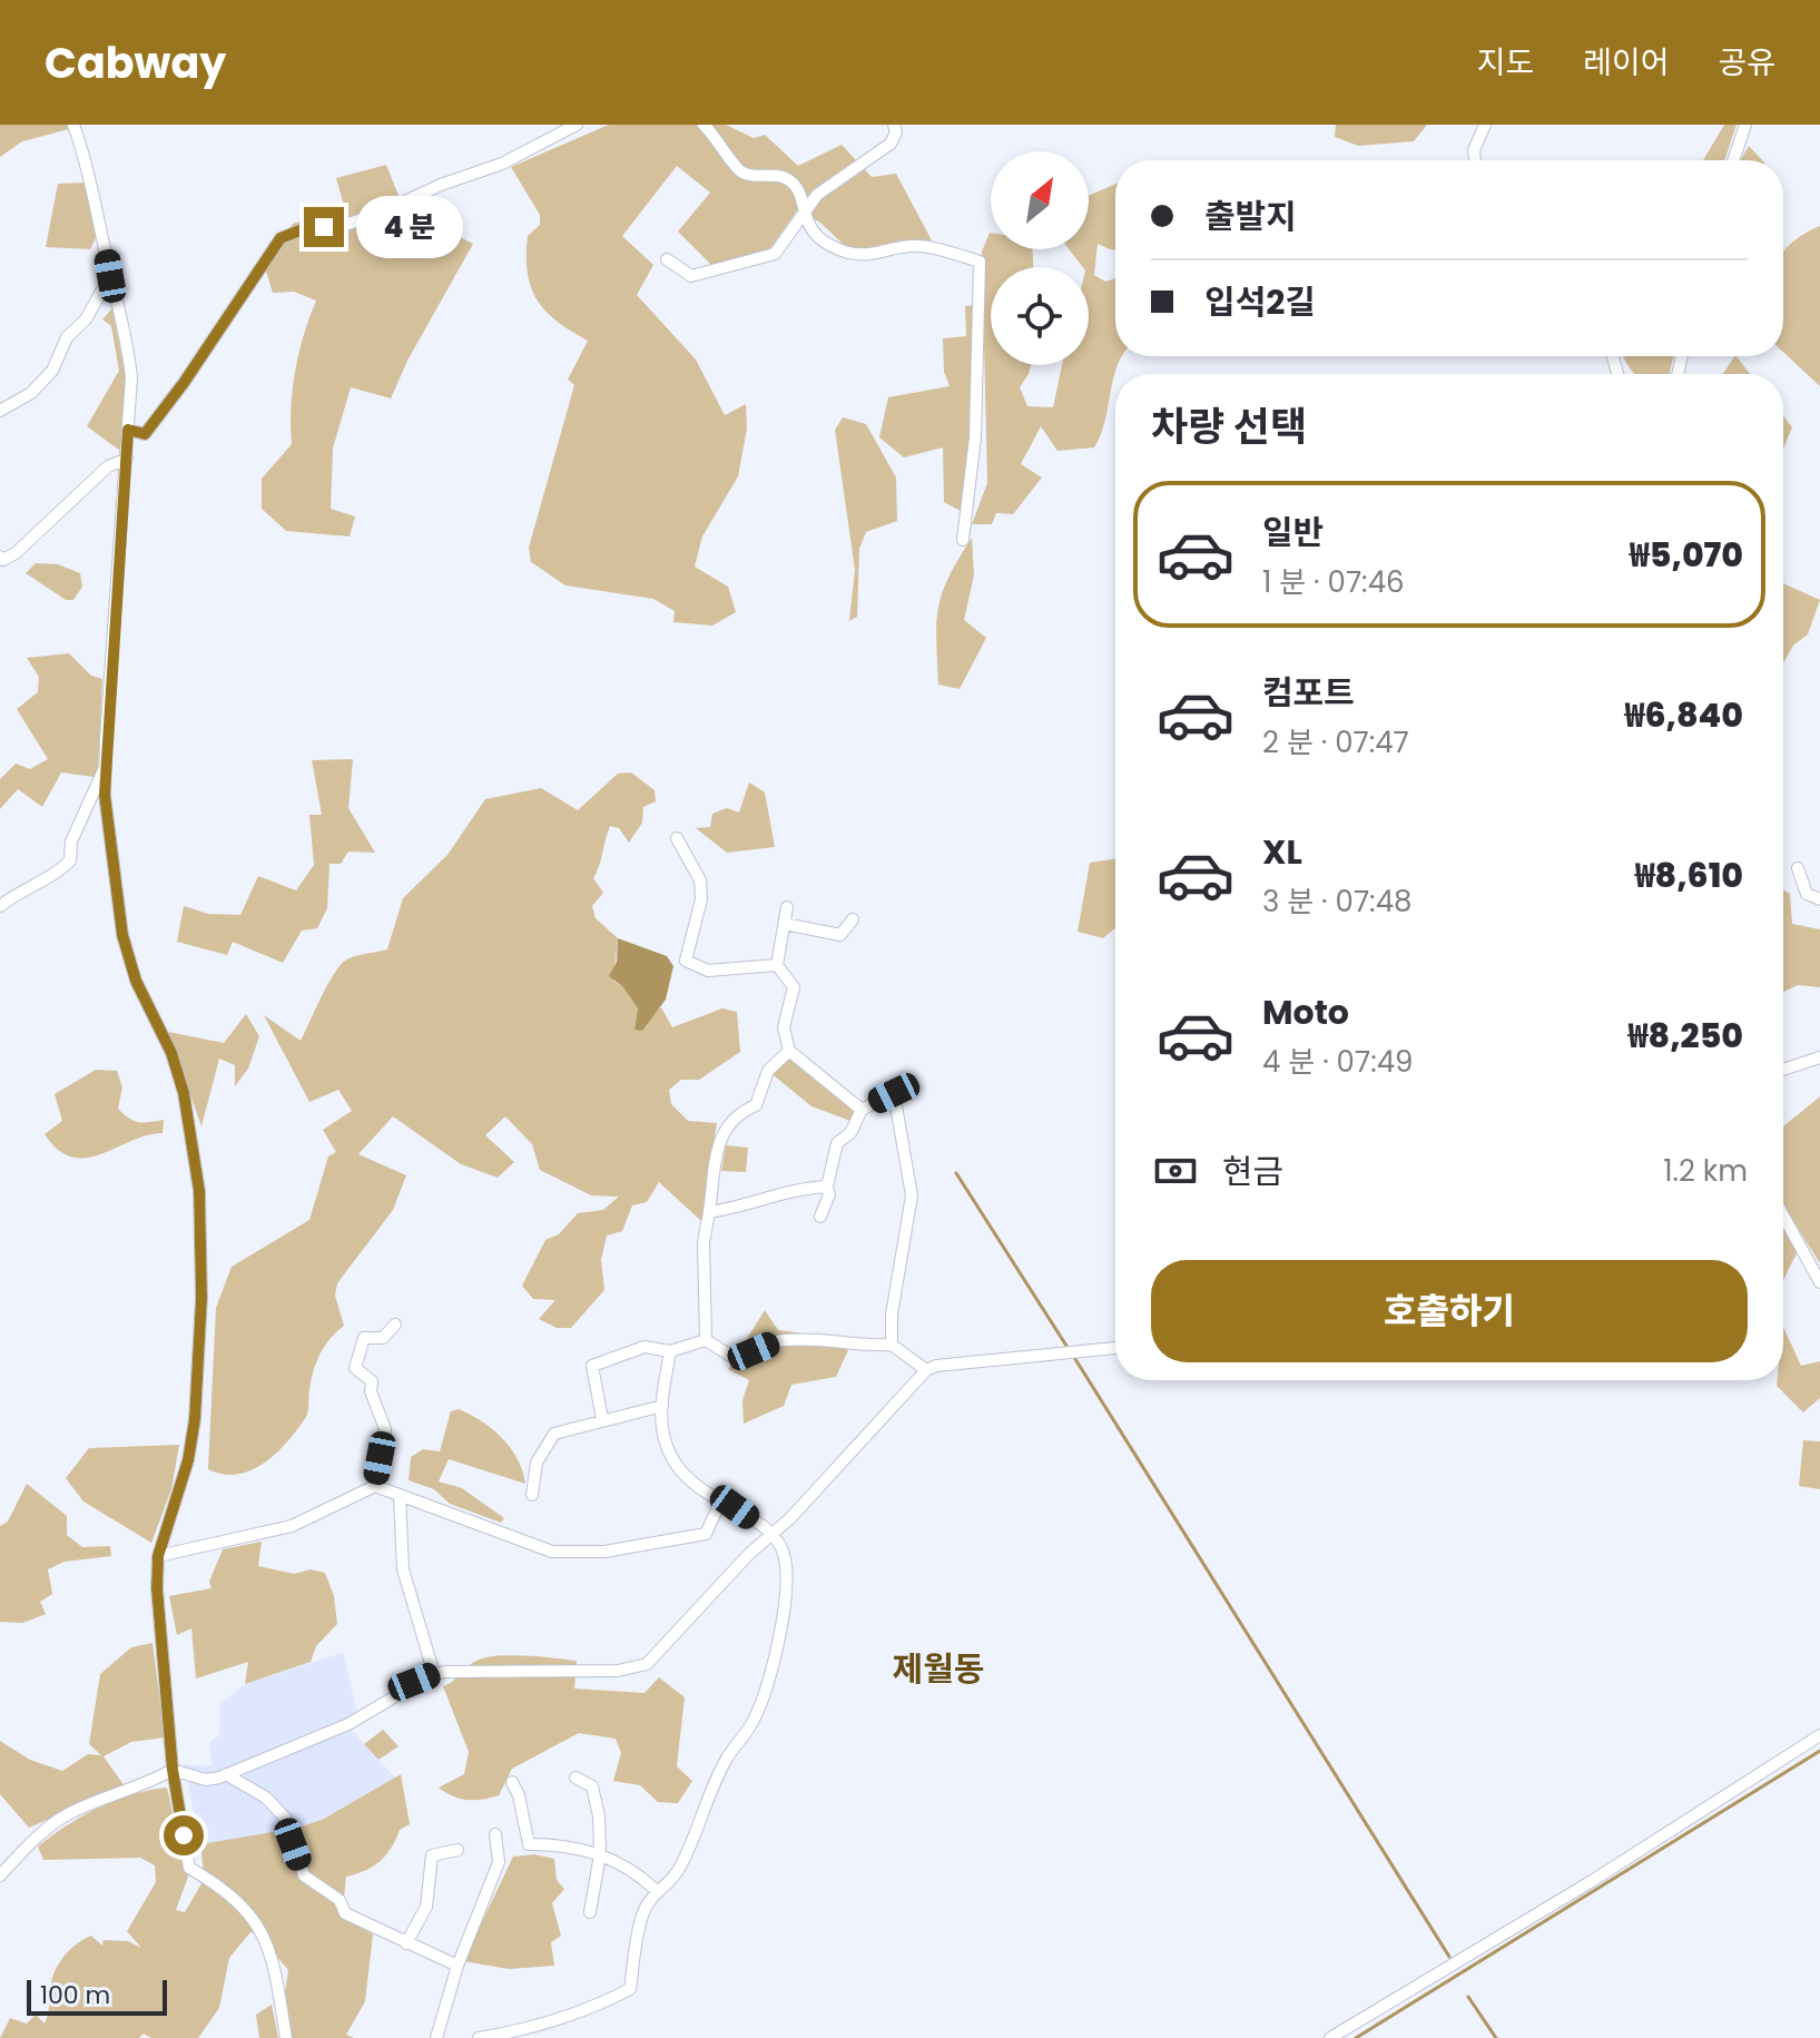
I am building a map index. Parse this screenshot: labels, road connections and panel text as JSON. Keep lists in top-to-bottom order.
{
  "districts": ["제월동"],
  "scale_bar": "100 m",
  "north": "top right",
  "page": {
    "header": "Cabway",
    "nav": ["지도", "레이어", "공유"],
    "banner": ["출발지", "입석2길"],
    "bubble": "4 분",
    "heading": "차량 선택",
    "list": [
      {
        "name": "일반",
        "note": "1 분 · 07:46",
        "value": "₩5,070"
      },
      {
        "name": "컴포트",
        "note": "2 분 · 07:47",
        "value": "₩6,840"
      },
      {
        "name": "XL",
        "note": "3 분 · 07:48",
        "value": "₩8,610"
      },
      {
        "name": "Moto",
        "note": "4 분 · 07:49",
        "value": "₩8,250"
      }
    ],
    "pay": ["현금", "1.2 km"],
    "buttons": "호출하기",
    "scale": "100 m"
  }
}
